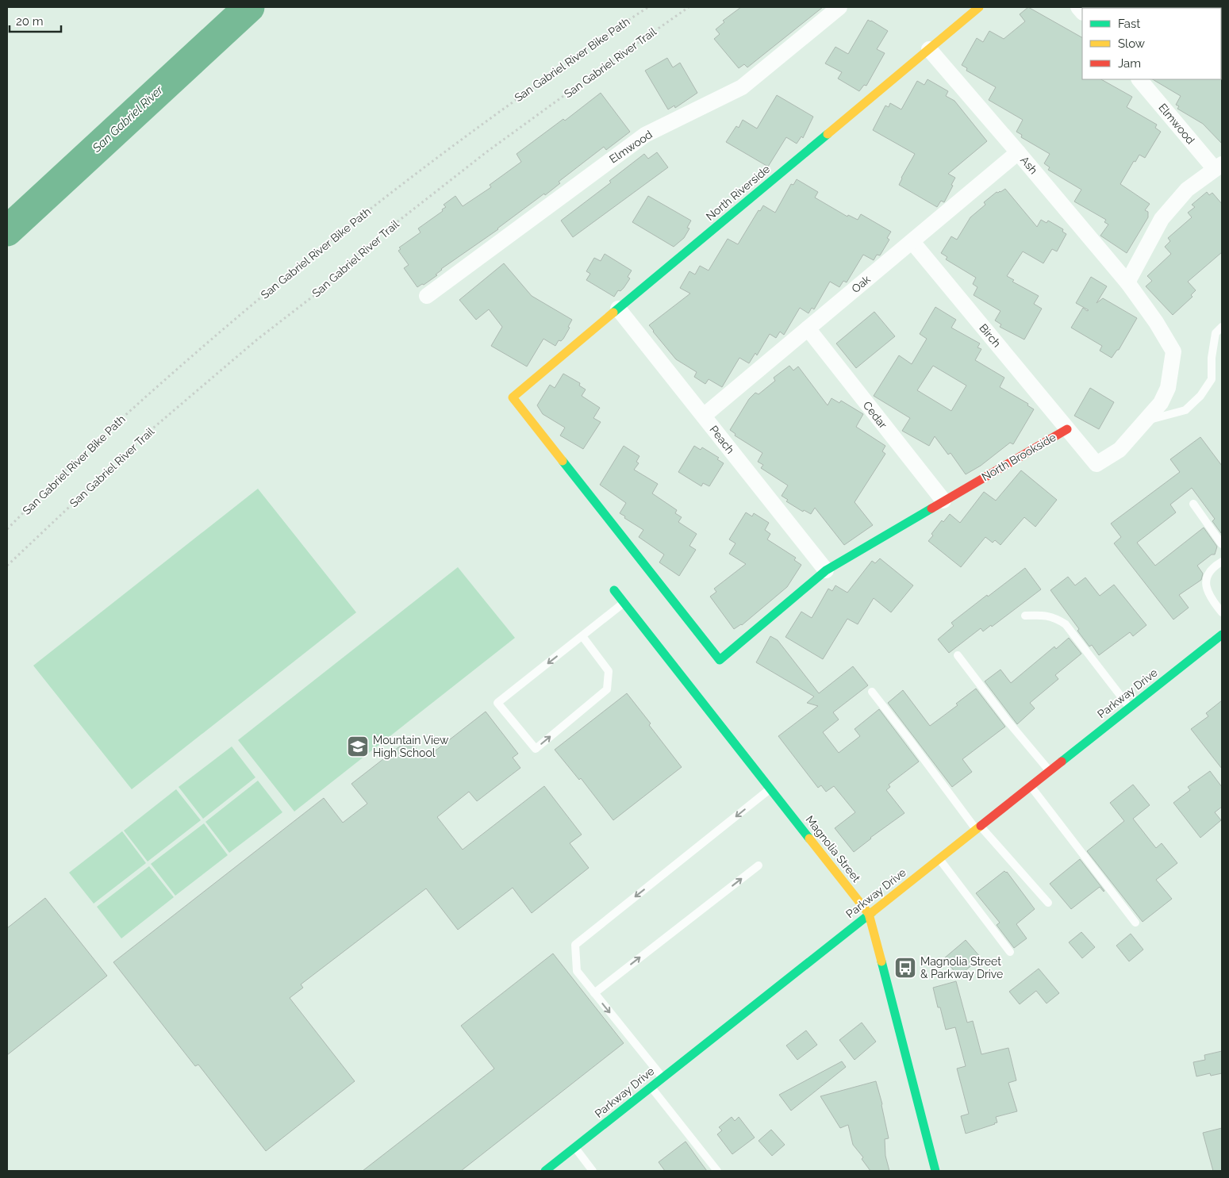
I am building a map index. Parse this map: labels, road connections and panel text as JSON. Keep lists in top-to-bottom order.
{
  "streets": {
    "street": [
      "Elmwood",
      "Ash",
      "North Riverside",
      "Oak",
      "Birch",
      "Cedar",
      "Peach",
      "North Brookside",
      "Parkway Drive",
      "Magnolia Street"
    ],
    "path": ["San Gabriel River Bike Path", "San Gabriel River Trail"]
  },
  "crossings": [
    ["Ash", "North Riverside"],
    ["Ash", "Oak"],
    ["Ash", "North Brookside"],
    ["North Riverside", "Peach"],
    ["North Riverside", "North Brookside"],
    ["Oak", "Birch"],
    ["Oak", "Cedar"],
    ["Oak", "Peach"],
    ["Birch", "North Brookside"],
    ["Cedar", "North Brookside"],
    ["Peach", "North Brookside"],
    ["Parkway Drive", "Magnolia Street"]
  ],
  "water": ["San Gabriel River"],
  "places": {
    "school or university": ["Mountain View High School"],
    "bus stop": ["Magnolia Street & Parkway Drive"]
  },
  "legend": ["Fast", "Slow", "Jam"],
  "scale_bar": "20 m"
}
